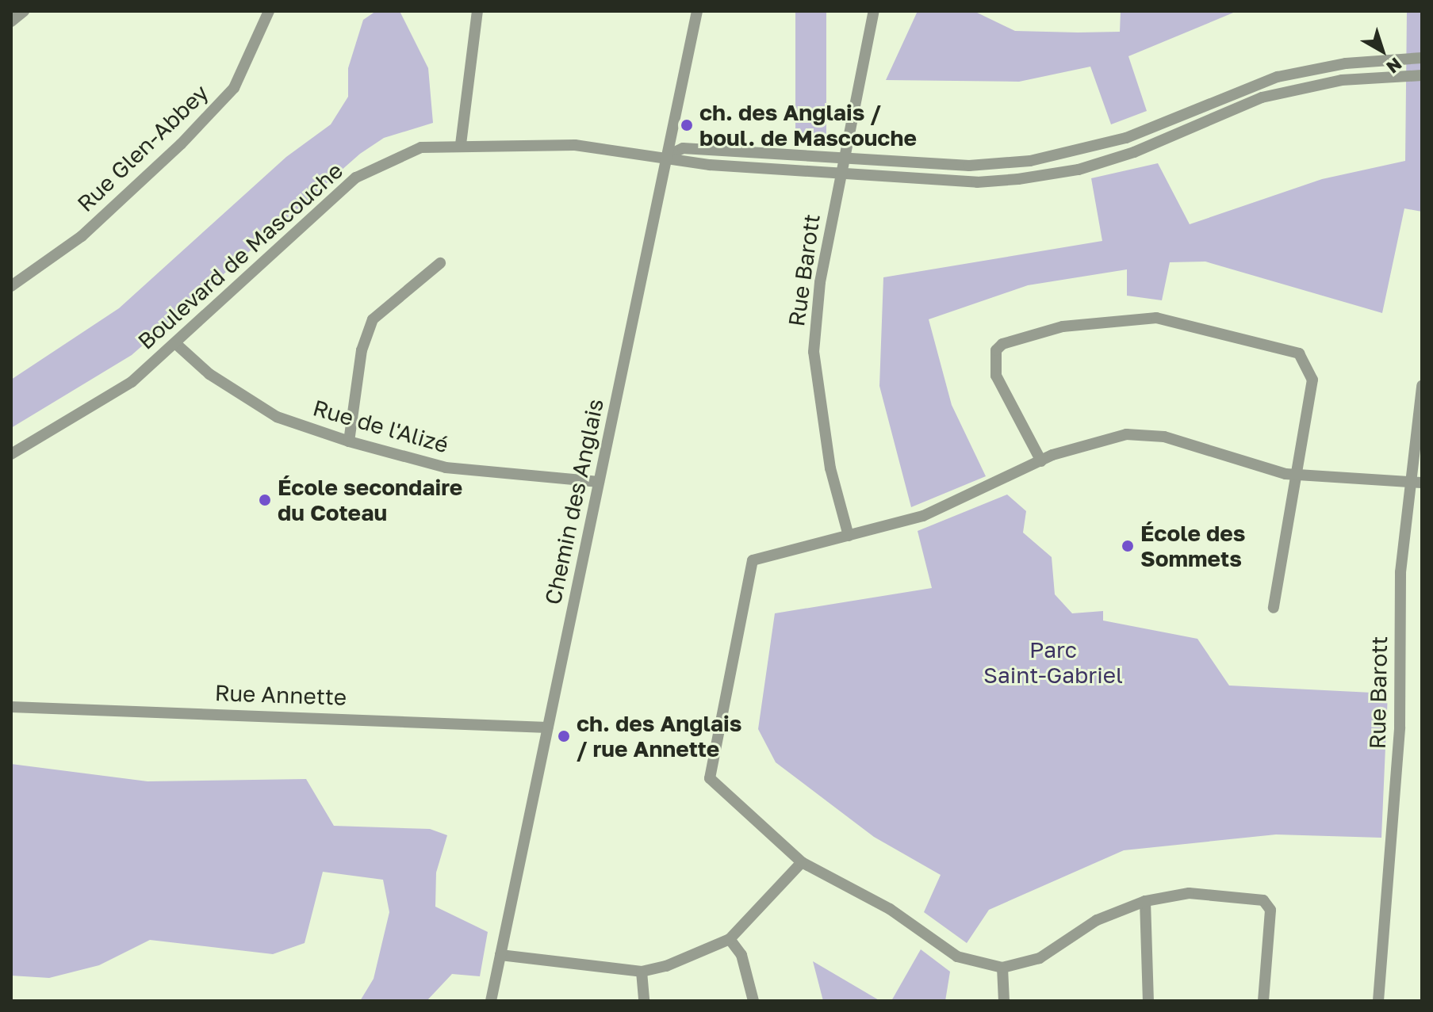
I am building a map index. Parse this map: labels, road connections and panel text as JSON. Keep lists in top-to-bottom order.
{
  "streets": {
    "street": [
      "Rue Glen-Abbey",
      "Boulevard de Mascouche",
      "Rue Barott",
      "Rue de l'Alizé",
      "Chemin des Anglais",
      "Rue Annette"
    ]
  },
  "crossings": [
    ["Boulevard de Mascouche", "Rue Barott"],
    ["Boulevard de Mascouche", "Rue de l'Alizé"],
    ["Boulevard de Mascouche", "Chemin des Anglais"],
    ["Rue de l'Alizé", "Chemin des Anglais"],
    ["Chemin des Anglais", "Rue Annette"]
  ],
  "parks": ["Parc Saint-Gabriel"],
  "places": [
    "ch. des Anglais / boul. de Mascouche",
    "École secondaire du Coteau",
    "École des Sommets",
    "ch. des Anglais / rue Annette"
  ],
  "north": "bottom right"
}
